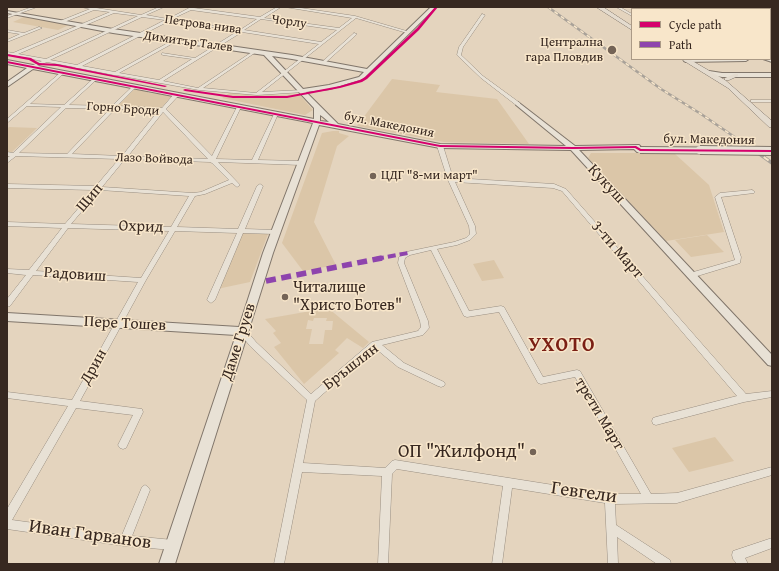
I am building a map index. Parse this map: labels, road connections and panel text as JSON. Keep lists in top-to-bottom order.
{
  "streets": {
    "street": [
      "Чорлу",
      "Петрова нива",
      "Димитър Талев",
      "Горно Броди",
      "бул. Македония",
      "Лазо Войвода",
      "Кукуш",
      "Щип",
      "Охрид",
      "3-ти Март",
      "Радовиш",
      "Пере Тошев",
      "Даме Груев",
      "Дрин",
      "Бръшлян",
      "трети Март",
      "Гевгели",
      "Иван Гарванов"
    ]
  },
  "crossings": [
    ["Горно Броди", "Лазо Войвода"],
    ["Горно Броди", "Щип"],
    ["Горно Броди", "Дрин"],
    ["бул. Македония", "Кукуш"],
    ["бул. Македония", "Щип"],
    ["бул. Македония", "Даме Груев"],
    ["Лазо Войвода", "Щип"],
    ["Лазо Войвода", "Даме Груев"],
    ["Щип", "Охрид"],
    ["Щип", "Радовиш"],
    ["Охрид", "Даме Груев"],
    ["Охрид", "Дрин"],
    ["Радовиш", "Дрин"],
    ["Пере Тошев", "Даме Груев"],
    ["Пере Тошев", "Дрин"],
    ["Даме Груев", "Иван Гарванов"],
    ["Бръшлян", "трети Март"],
    ["трети Март", "Гевгели"]
  ],
  "districts": ["УХОТО"],
  "places": [
    "Централна гара Пловдив",
    "ЦДГ \"8-ми март\"",
    "Читалище \"Христо Ботев\"",
    "ОП \"Жилфонд\""
  ],
  "legend": ["Cycle path", "Path"]
}
